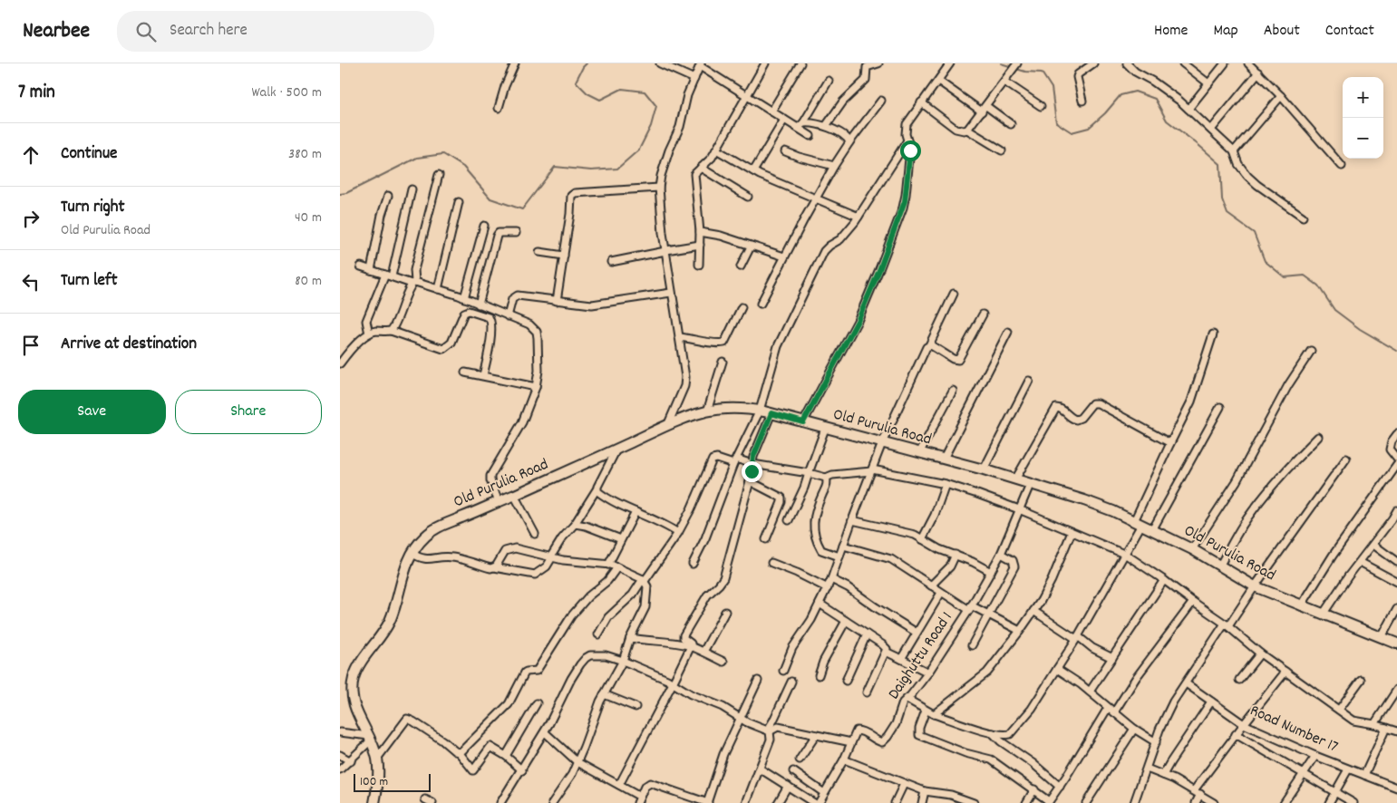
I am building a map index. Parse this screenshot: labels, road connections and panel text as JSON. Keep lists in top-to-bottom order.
{
  "streets": {
    "main road": ["Old Purulia Road"],
    "street": ["Daighuttu Road 1", "Road Number 17"]
  },
  "crossings": [
    ["Old Purulia Road", "Daighuttu Road 1"]
  ],
  "scale_bar": "100 m",
  "page": {
    "header": "Nearbee",
    "search": "Search here",
    "nav": [
      "Home",
      "Map",
      "About",
      "Contact"
    ],
    "heading": ["7 min", "Walk · 500 m"],
    "map_buttons": ["+", "−"],
    "list": [
      ["Continue", "380 m"],
      ["Turn right", "Old Purulia Road", "40 m"],
      ["Turn left", "80 m"],
      "Arrive at destination"
    ],
    "buttons": ["Save", "Share"],
    "scale": "100 m"
  }
}
